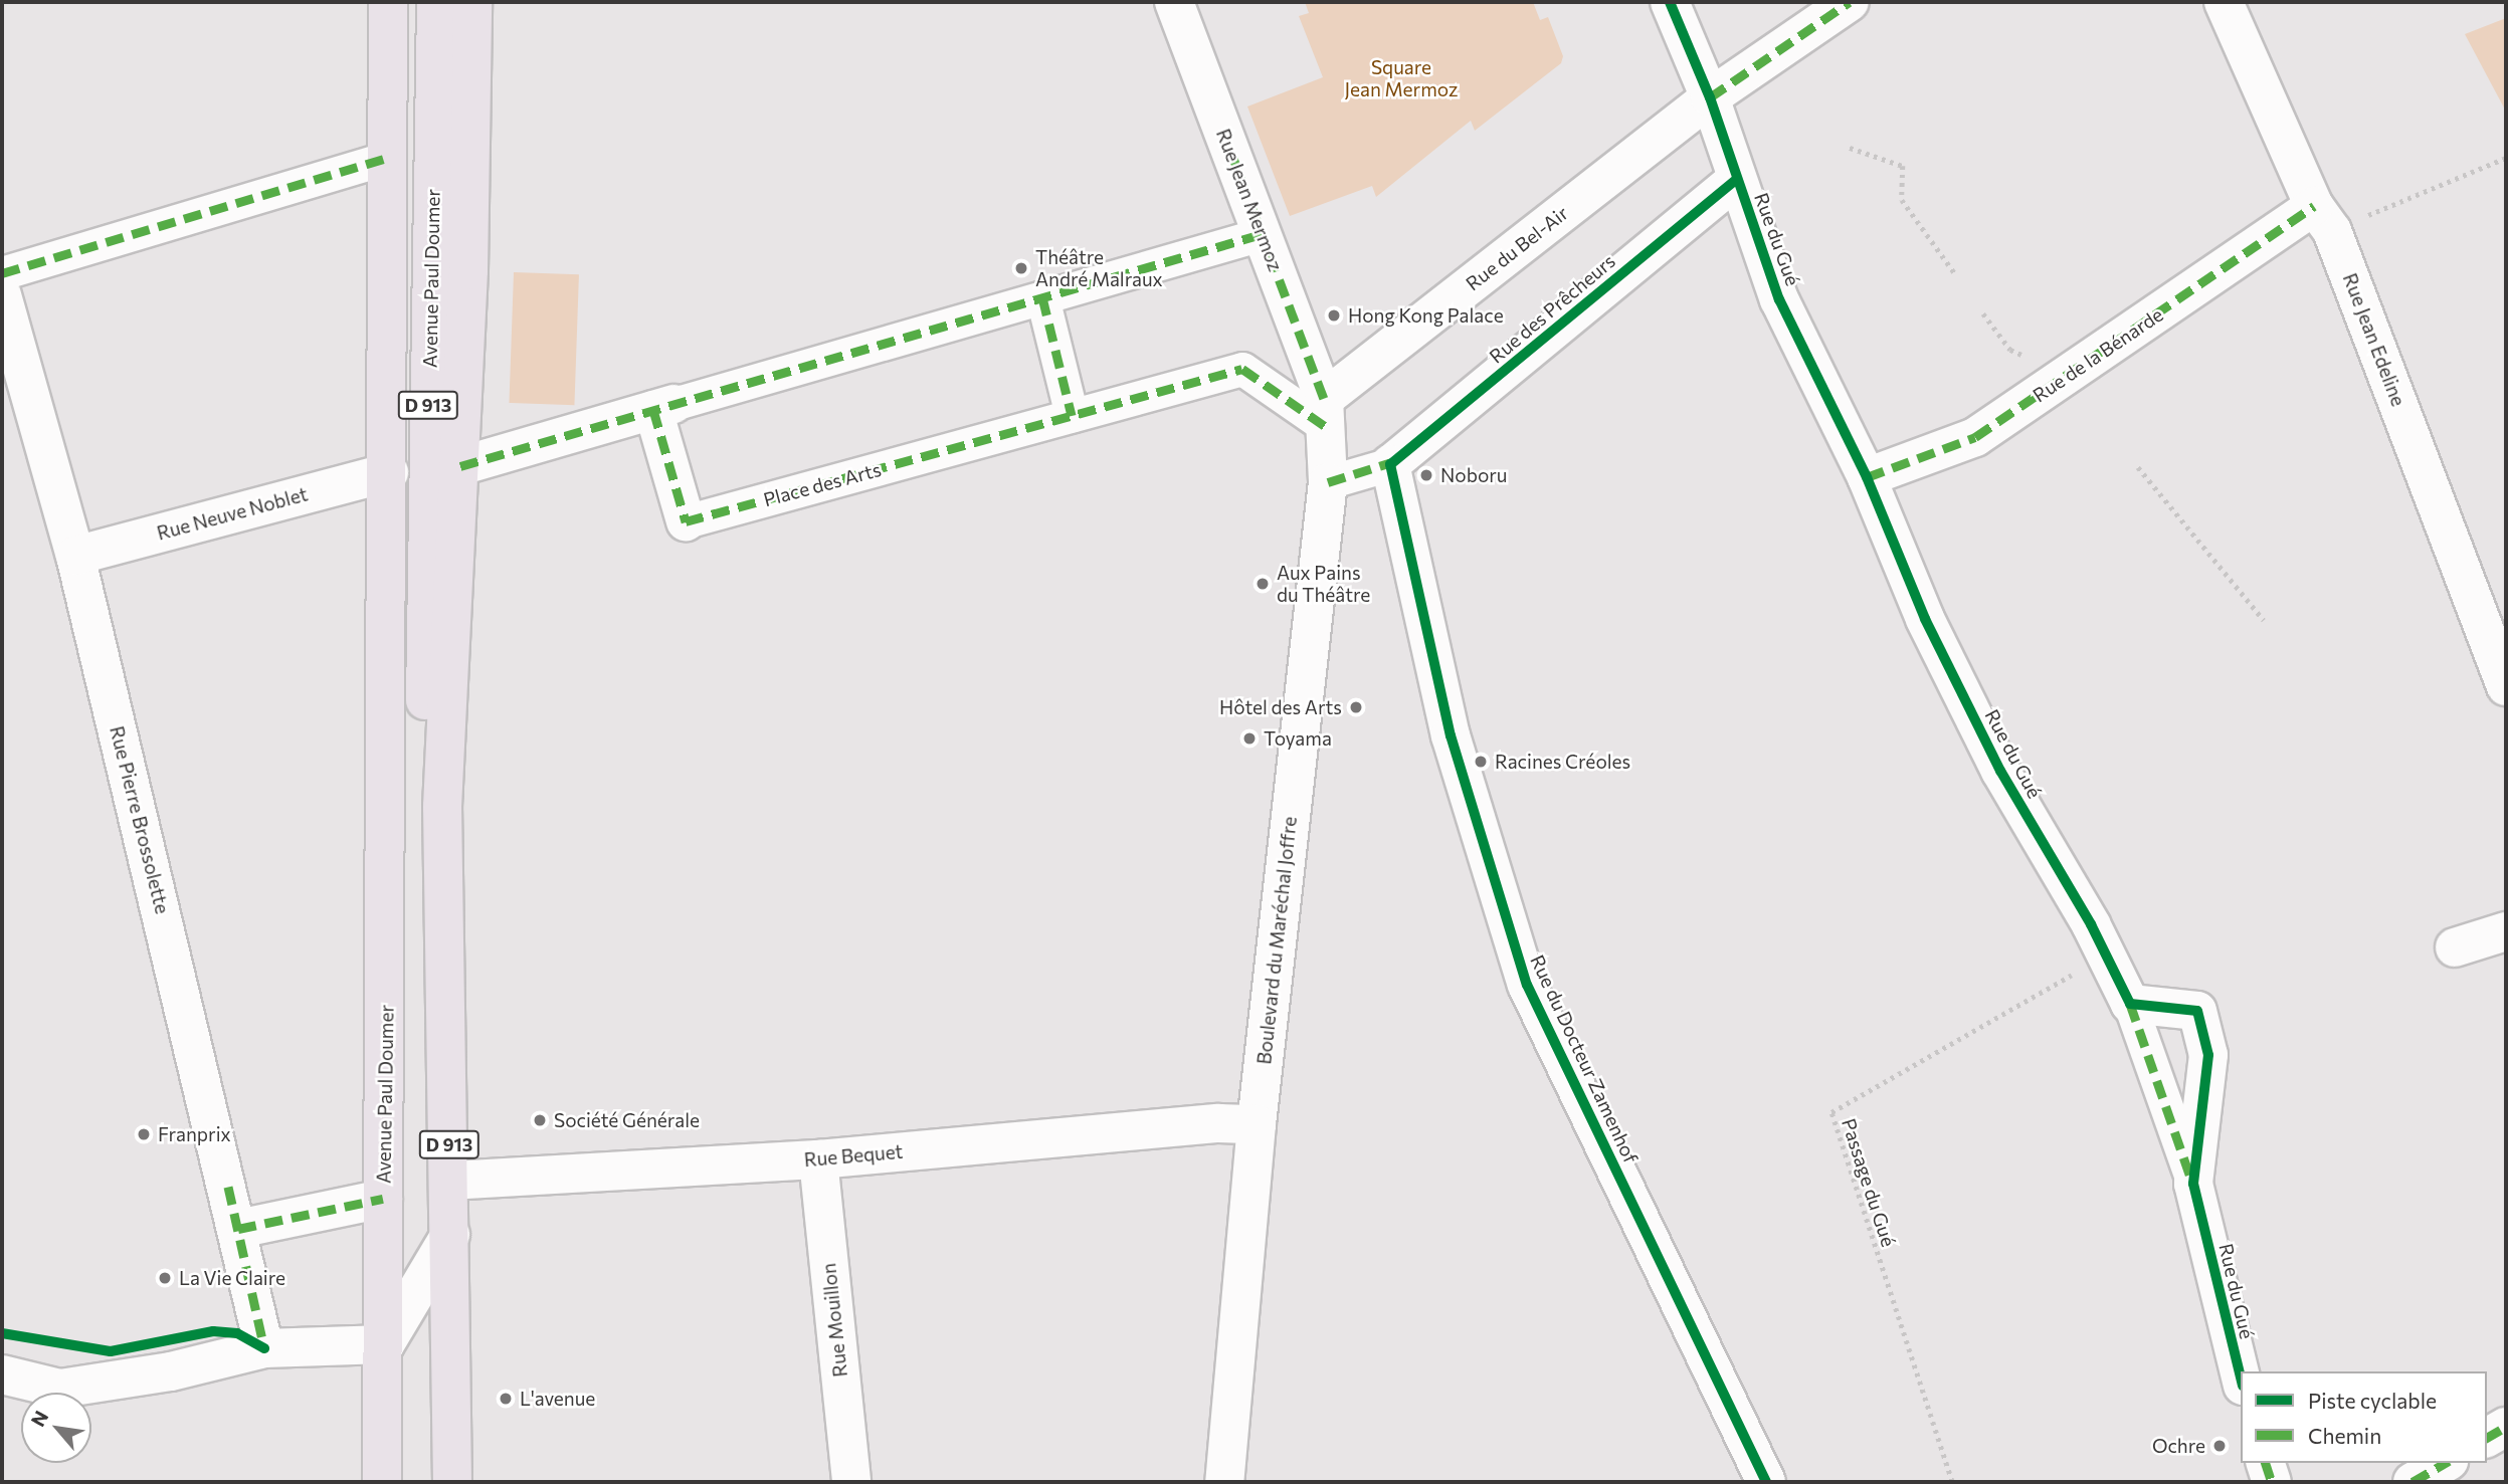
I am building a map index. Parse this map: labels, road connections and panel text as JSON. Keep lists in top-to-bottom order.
{
  "streets": {
    "main road": ["Avenue Paul Doumer", "D 913"],
    "street": [
      "Rue Jean Mermoz",
      "Rue du Gué",
      "Rue du Bel-Air",
      "Rue des Prêcheurs",
      "Rue Jean Edeline",
      "Rue de la Bénarde",
      "Place des Arts",
      "Rue Neuve Noblet",
      "Rue Pierre Brossolette",
      "Boulevard du Maréchal Joffre",
      "Rue du Docteur Zamenhof",
      "Rue Bequet",
      "Rue Mouillon"
    ],
    "path": ["Passage du Gué"]
  },
  "crossings": [
    ["Rue Jean Mermoz", "Rue du Bel-Air"],
    ["Rue Jean Mermoz", "Place des Arts"],
    ["Rue Jean Mermoz", "Boulevard du Maréchal Joffre"],
    ["Rue du Gué", "Rue du Bel-Air"],
    ["Rue du Gué", "Rue des Prêcheurs"],
    ["Rue du Gué", "Rue de la Bénarde"],
    ["Rue du Gué", "Passage du Gué"],
    ["Rue du Bel-Air", "Place des Arts"],
    ["Rue du Bel-Air", "Boulevard du Maréchal Joffre"],
    ["Avenue Paul Doumer", "Rue Neuve Noblet"],
    ["Avenue Paul Doumer", "Rue Bequet"],
    ["Rue des Prêcheurs", "Boulevard du Maréchal Joffre"],
    ["Rue des Prêcheurs", "Rue du Docteur Zamenhof"],
    ["Rue Jean Edeline", "Rue de la Bénarde"],
    ["Place des Arts", "Boulevard du Maréchal Joffre"],
    ["Rue Neuve Noblet", "Rue Pierre Brossolette"],
    ["Boulevard du Maréchal Joffre", "Rue Bequet"],
    ["Rue Bequet", "Rue Mouillon"]
  ],
  "parks": ["Square Jean Mermoz"],
  "places": [
    "Théâtre André Malraux",
    "Hong Kong Palace",
    "Noboru",
    "Aux Pains du Théâtre",
    "Hôtel des Arts",
    "Toyama",
    "Racines Créoles",
    "Société Générale",
    "Franprix",
    "La Vie Claire",
    "L'avenue",
    "Ochre"
  ],
  "legend": ["Piste cyclable", "Chemin"],
  "north": "top left"
}
